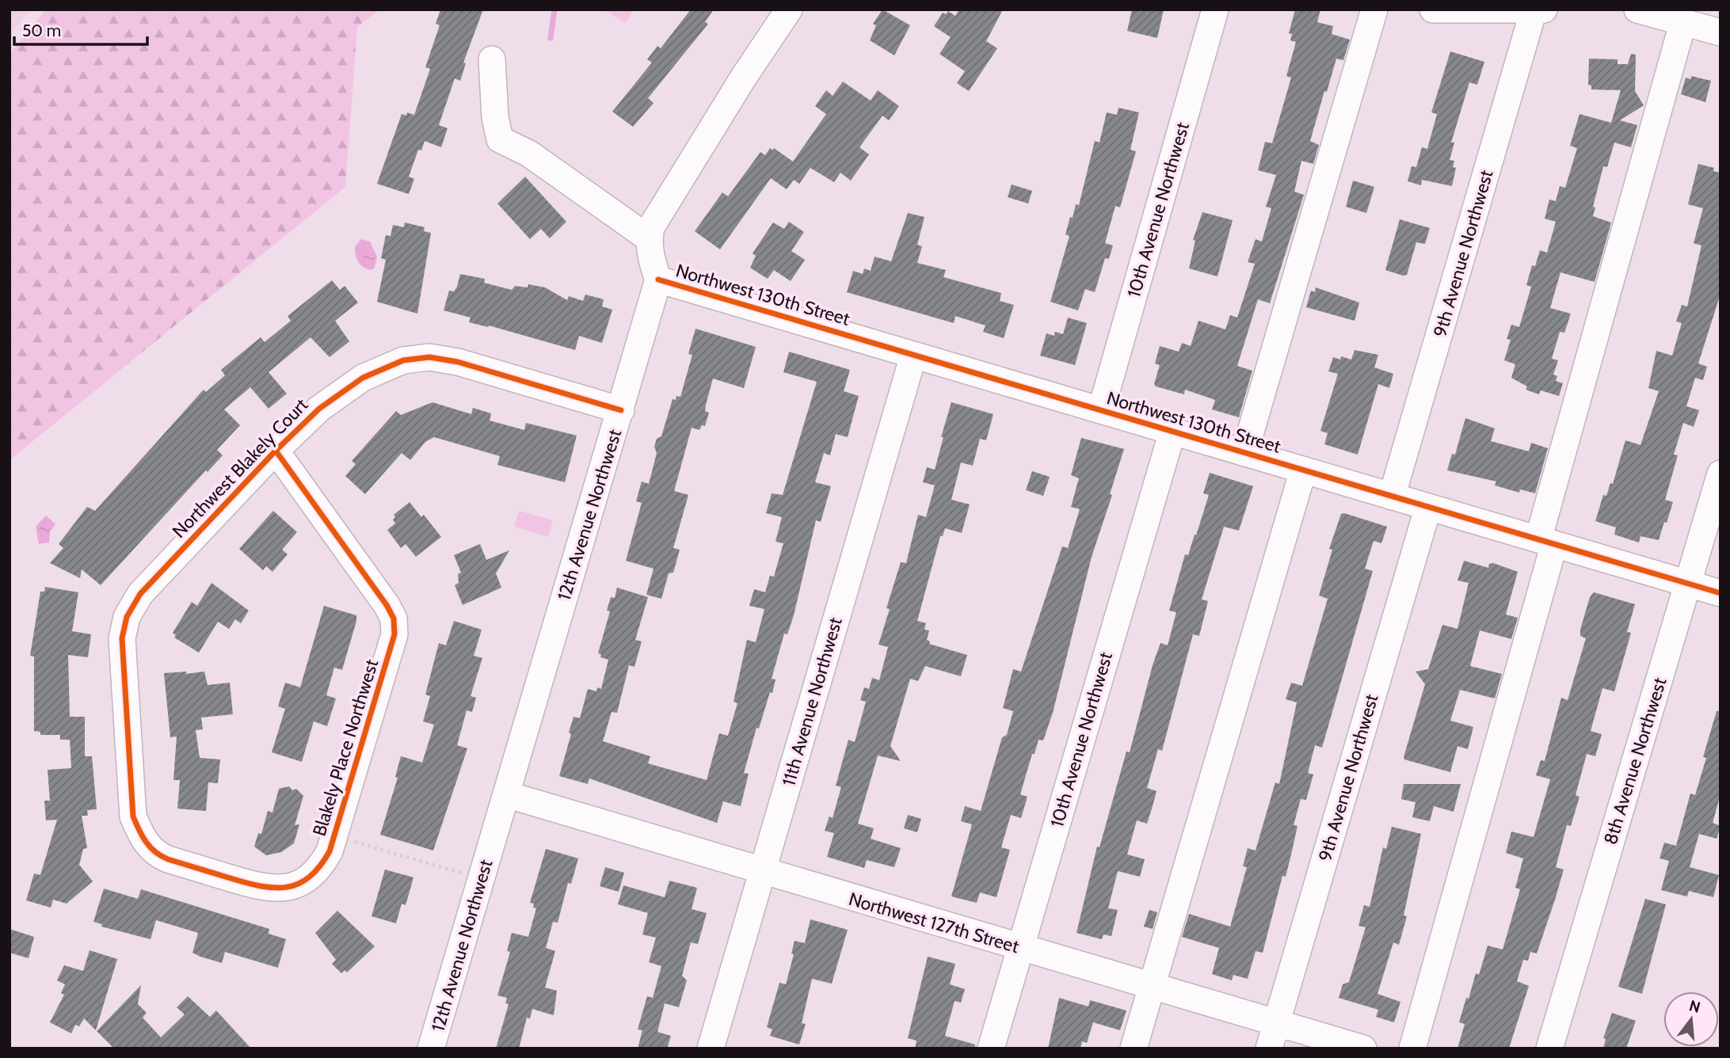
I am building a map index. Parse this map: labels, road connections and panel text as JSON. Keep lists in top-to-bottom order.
{
  "streets": {
    "street": [
      "10th Avenue Northwest",
      "9th Avenue Northwest",
      "Northwest 130th Street",
      "Northwest Blakely Court",
      "12th Avenue Northwest",
      "11th Avenue Northwest",
      "Blakely Place Northwest",
      "8th Avenue Northwest",
      "Northwest 127th Street"
    ]
  },
  "crossings": [
    ["10th Avenue Northwest", "Northwest 130th Street"],
    ["10th Avenue Northwest", "Northwest 127th Street"],
    ["9th Avenue Northwest", "Northwest 130th Street"],
    ["9th Avenue Northwest", "Northwest 127th Street"],
    ["Northwest 130th Street", "12th Avenue Northwest"],
    ["Northwest 130th Street", "11th Avenue Northwest"],
    ["Northwest 130th Street", "8th Avenue Northwest"],
    ["Northwest Blakely Court", "12th Avenue Northwest"],
    ["Northwest Blakely Court", "Blakely Place Northwest"],
    ["12th Avenue Northwest", "Northwest 127th Street"],
    ["11th Avenue Northwest", "Northwest 127th Street"]
  ],
  "scale_bar": "50 m",
  "north": "top"
}
